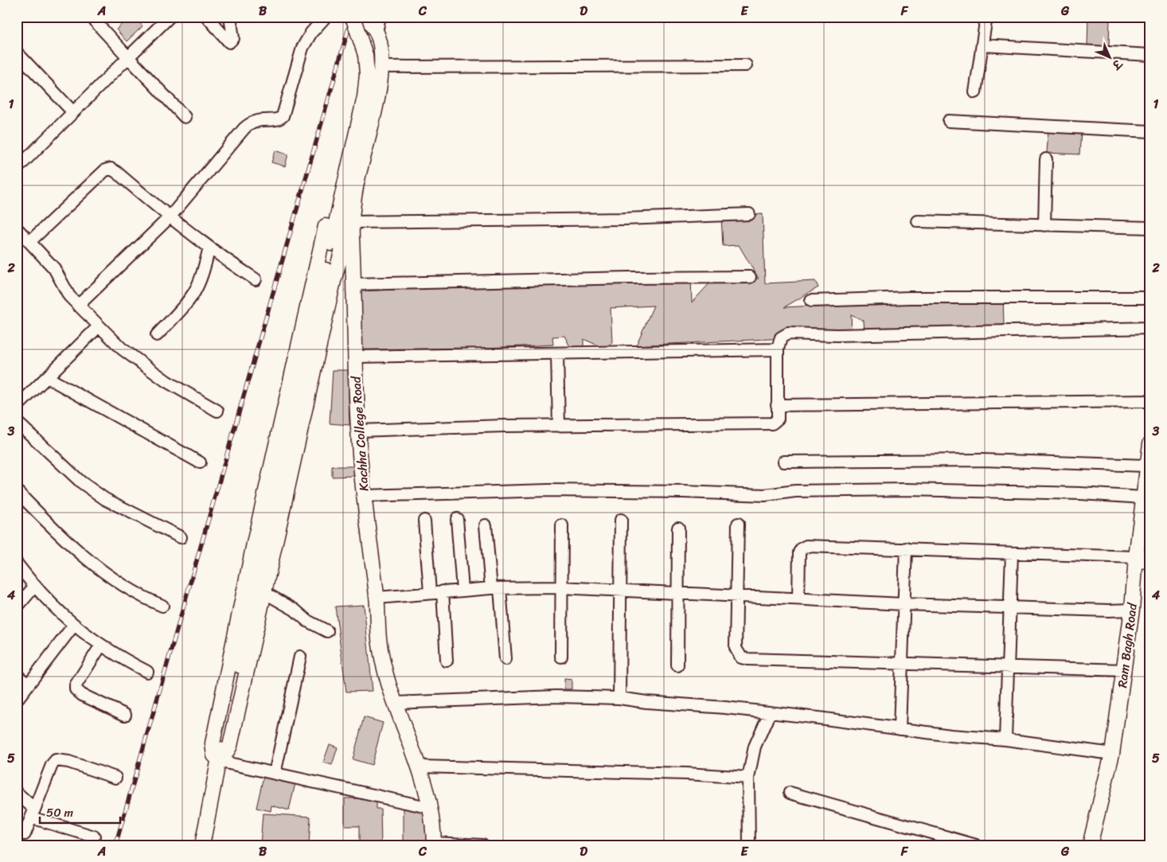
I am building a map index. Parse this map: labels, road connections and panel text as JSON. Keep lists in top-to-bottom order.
{
  "streets": {
    "street": ["Kachha College Road", "Ram Bagh Road"]
  },
  "scale_bar": "50 m",
  "north": "bottom right",
  "grid": {
    "columns": [
      "A",
      "B",
      "C",
      "D",
      "E",
      "F",
      "G"
    ],
    "rows": [
      "1",
      "2",
      "3",
      "4",
      "5"
    ]
  }
}
